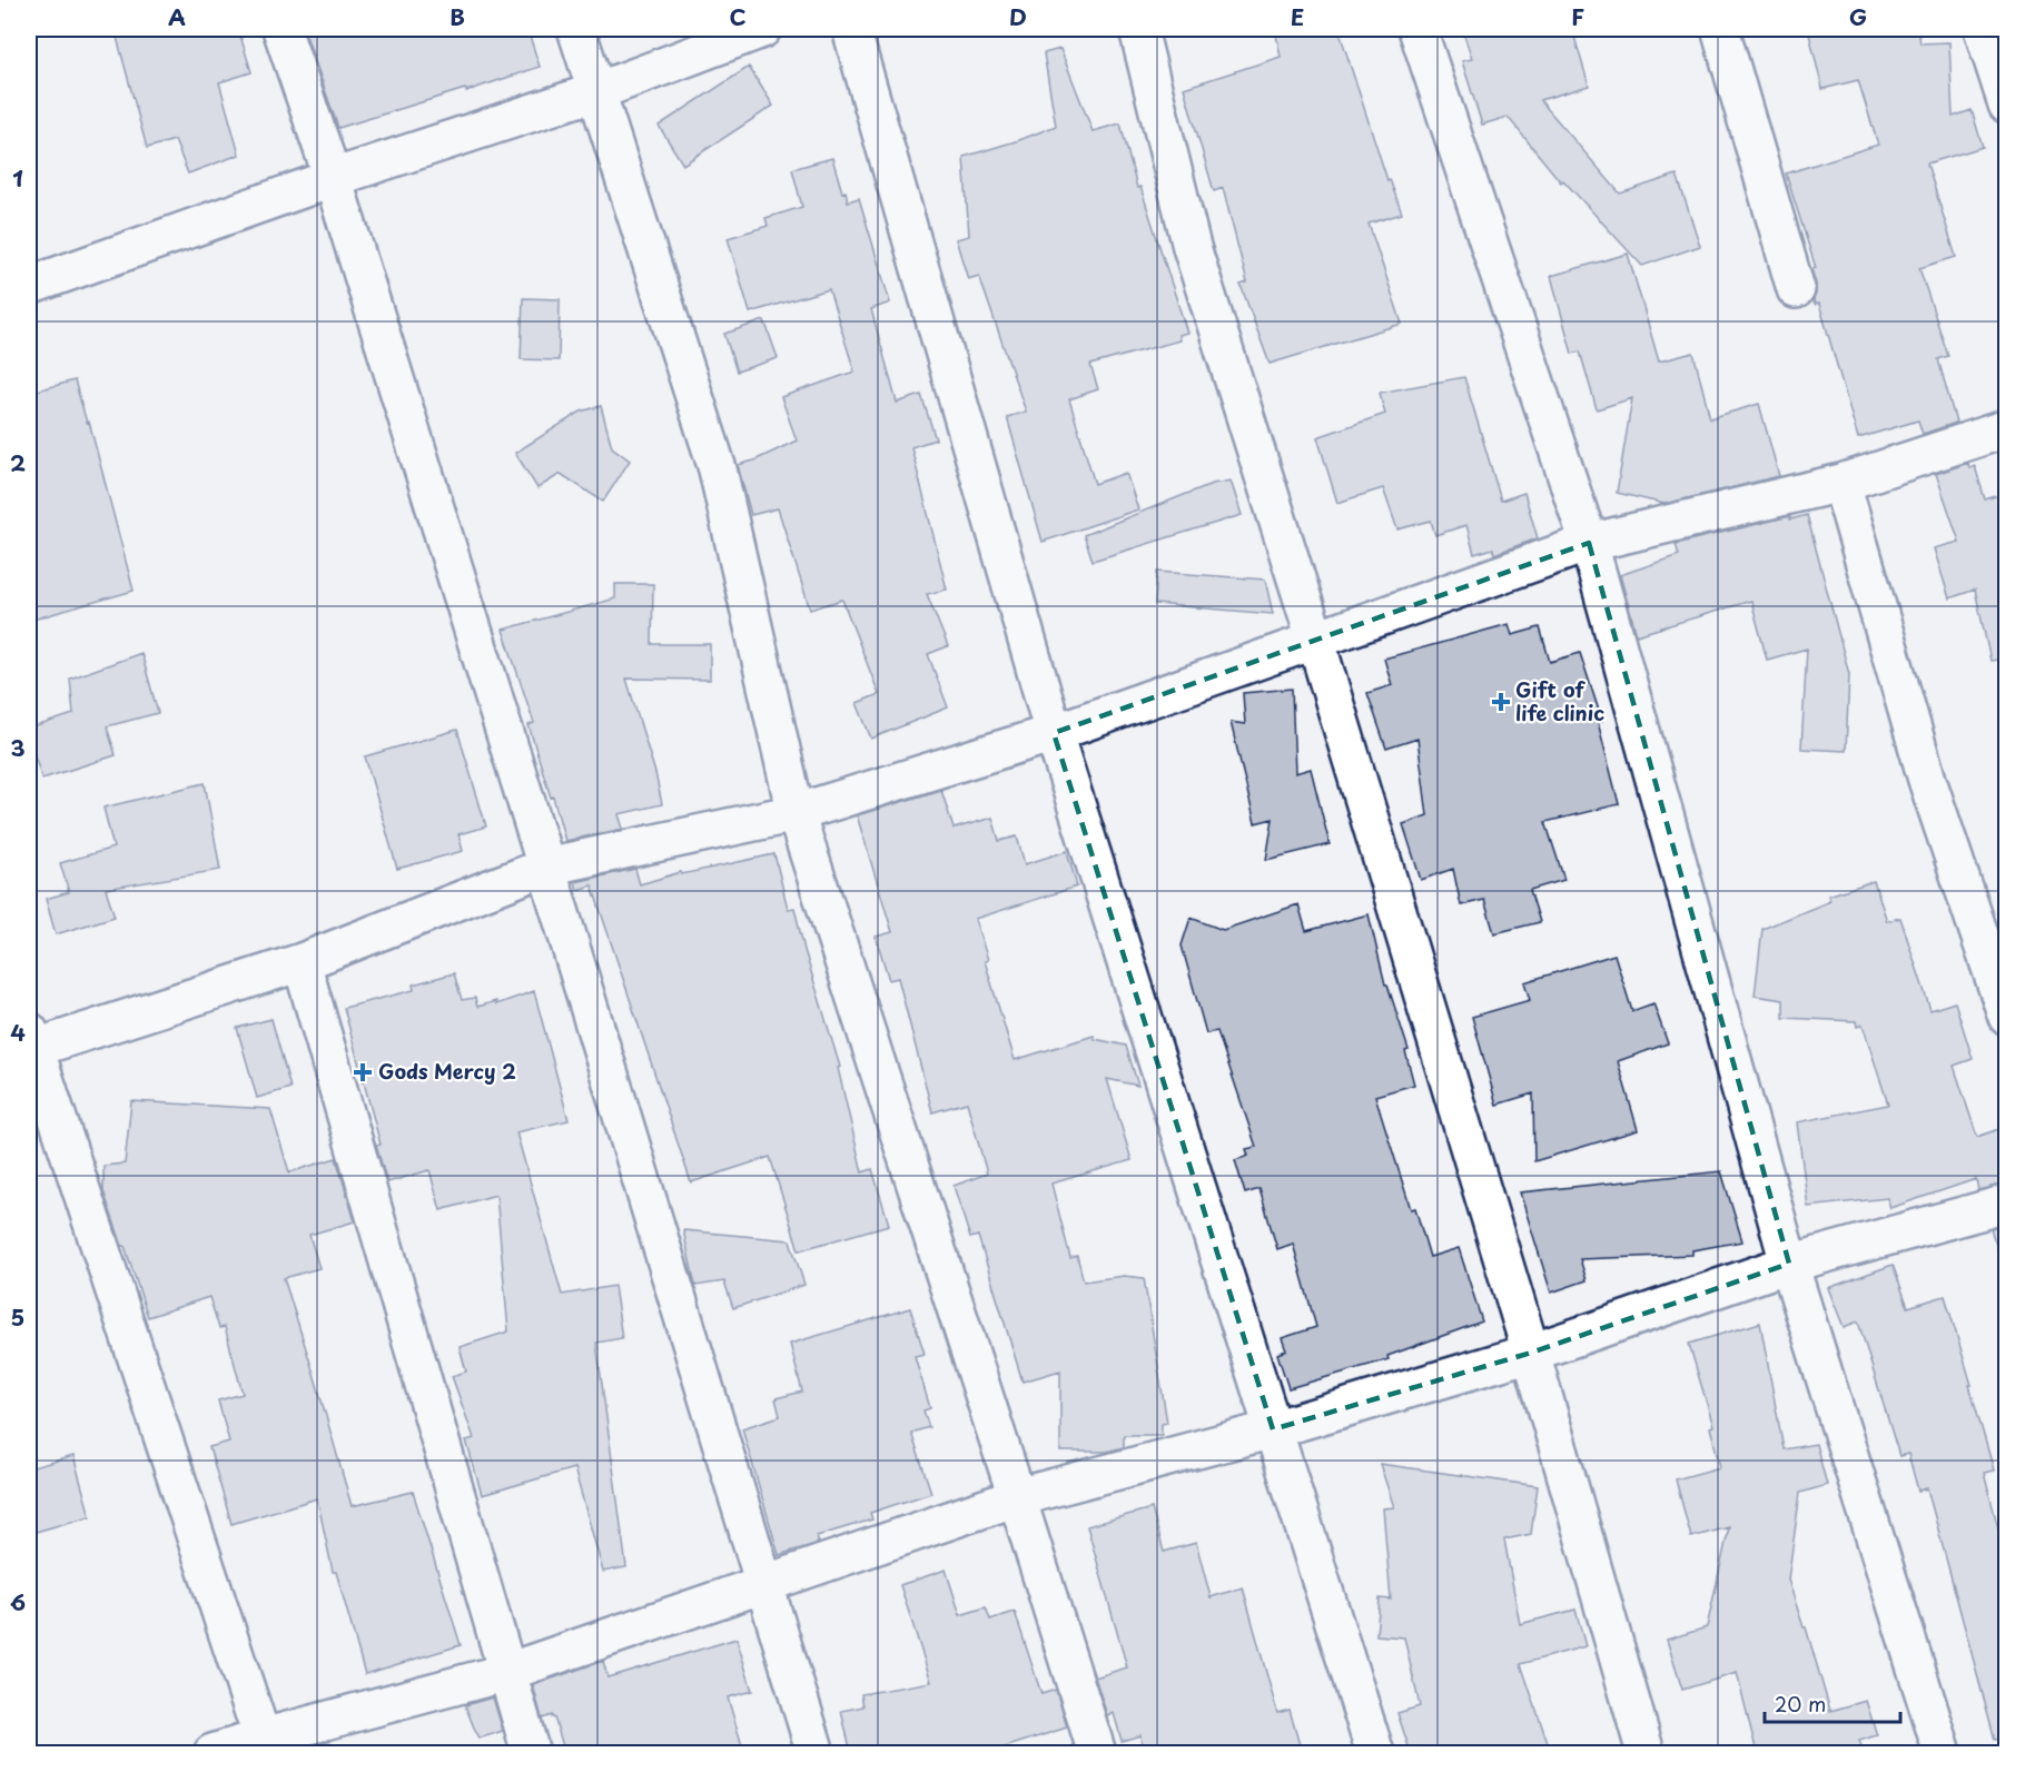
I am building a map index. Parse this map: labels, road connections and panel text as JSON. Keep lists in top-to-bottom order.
{
  "places": {
    "health": ["Gift of life clinic", "Gods Mercy 2"]
  },
  "scale_bar": "20 m",
  "grid": {
    "columns": [
      "A",
      "B",
      "C",
      "D",
      "E",
      "F",
      "G"
    ],
    "rows": [
      "1",
      "2",
      "3",
      "4",
      "5",
      "6"
    ]
  }
}
